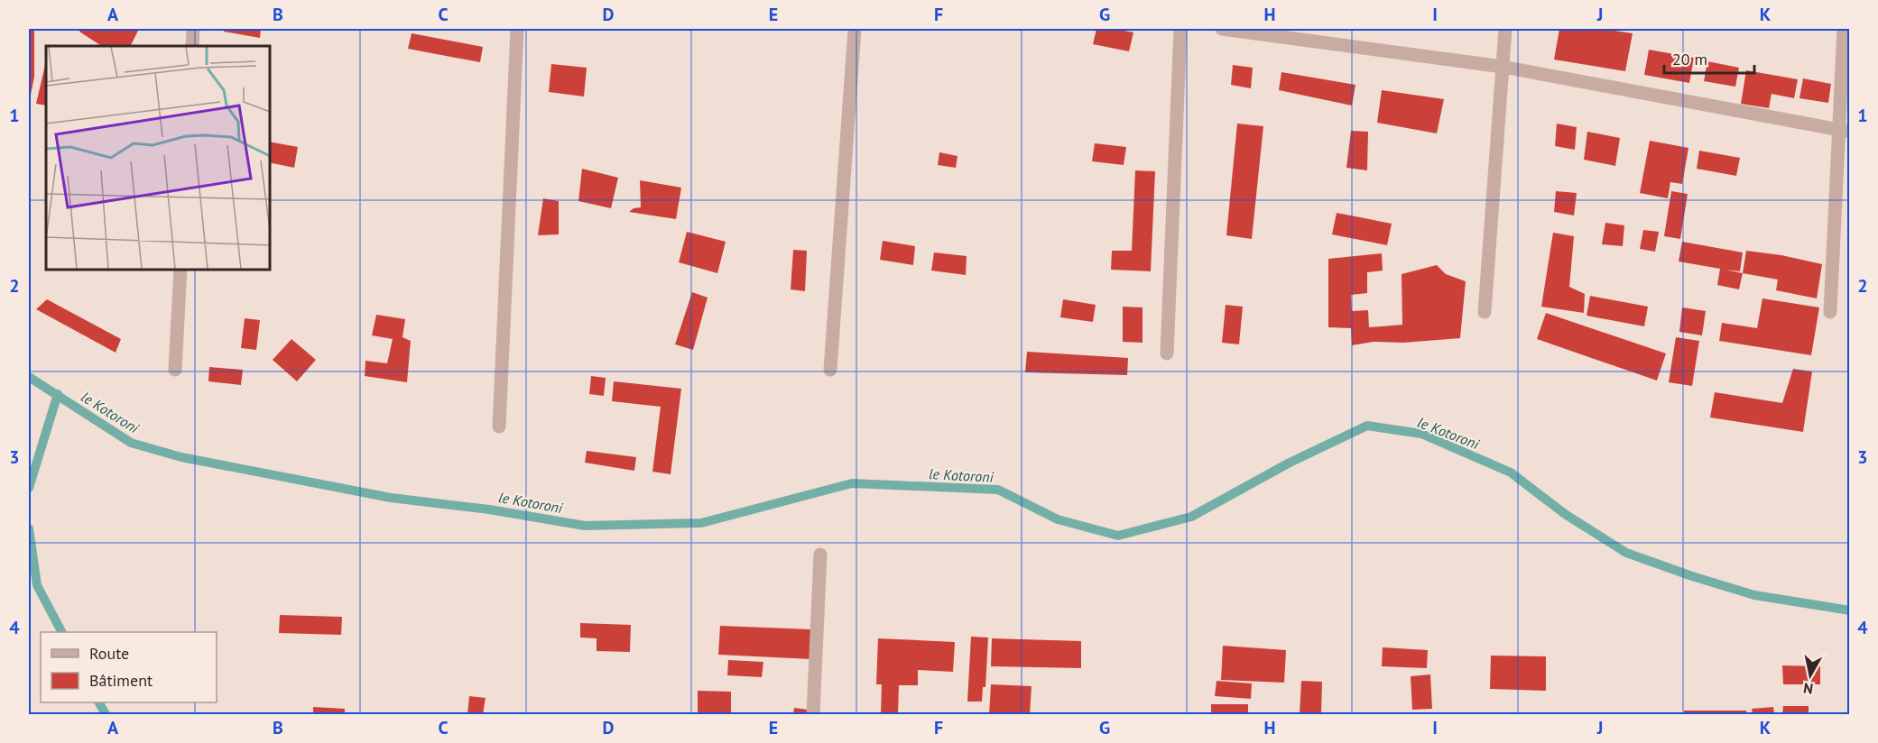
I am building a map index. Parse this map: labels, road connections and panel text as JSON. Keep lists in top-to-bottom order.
{
  "water": ["le Kotoroni"],
  "legend": ["Route", "Bâtiment"],
  "scale_bar": "20 m",
  "north": "bottom",
  "grid": {
    "columns": [
      "A",
      "B",
      "C",
      "D",
      "E",
      "F",
      "G",
      "H",
      "I",
      "J",
      "K"
    ],
    "rows": [
      "1",
      "2",
      "3",
      "4"
    ]
  }
}
